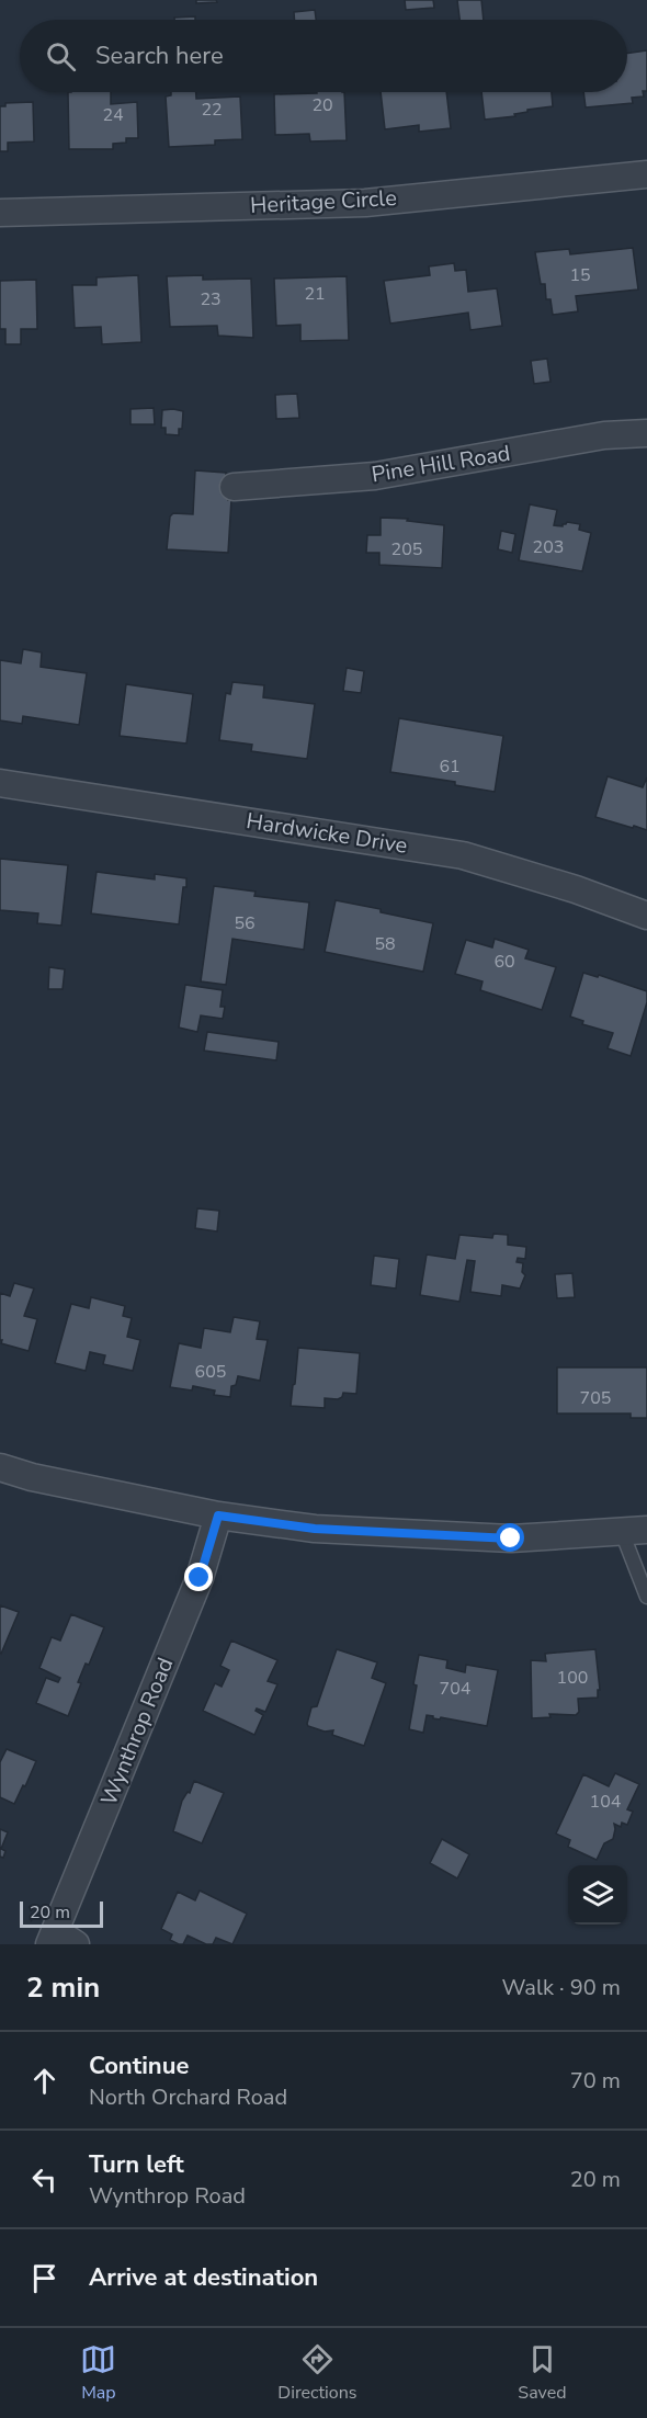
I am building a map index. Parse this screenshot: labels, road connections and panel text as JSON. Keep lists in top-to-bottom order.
{
  "streets": {
    "street": [
      "Heritage Circle",
      "Pine Hill Road",
      "Hardwicke Drive",
      "Wynthrop Road"
    ]
  },
  "house_numbers": [
    "20",
    "22",
    "24",
    "15",
    "21",
    "23",
    "203",
    "205",
    "61",
    "56",
    "58",
    "60",
    "605",
    "705",
    "100",
    "704",
    "104"
  ],
  "scale_bar": "20 m",
  "page": {
    "search": "Search here",
    "scale": "20 m",
    "heading": ["2 min", "Walk · 90 m"],
    "list": [
      ["Continue", "North Orchard Road", "70 m"],
      ["Turn left", "Wynthrop Road", "20 m"],
      "Arrive at destination"
    ],
    "nav": ["Map", "Directions", "Saved"]
  }
}
